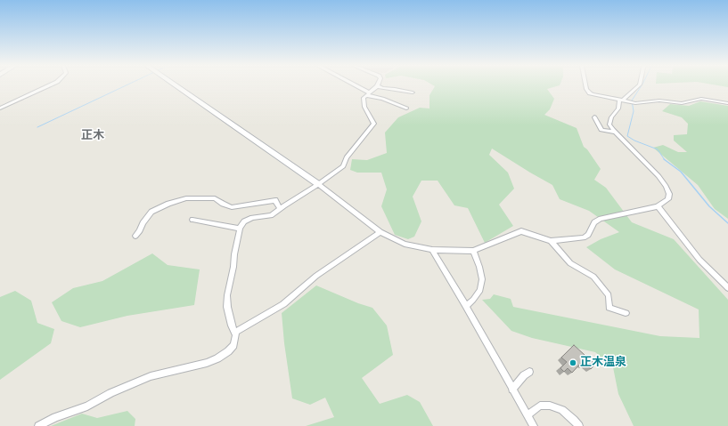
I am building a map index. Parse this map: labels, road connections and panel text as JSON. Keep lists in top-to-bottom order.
{
  "districts": ["正木"],
  "places": ["正木温泉"]
}
